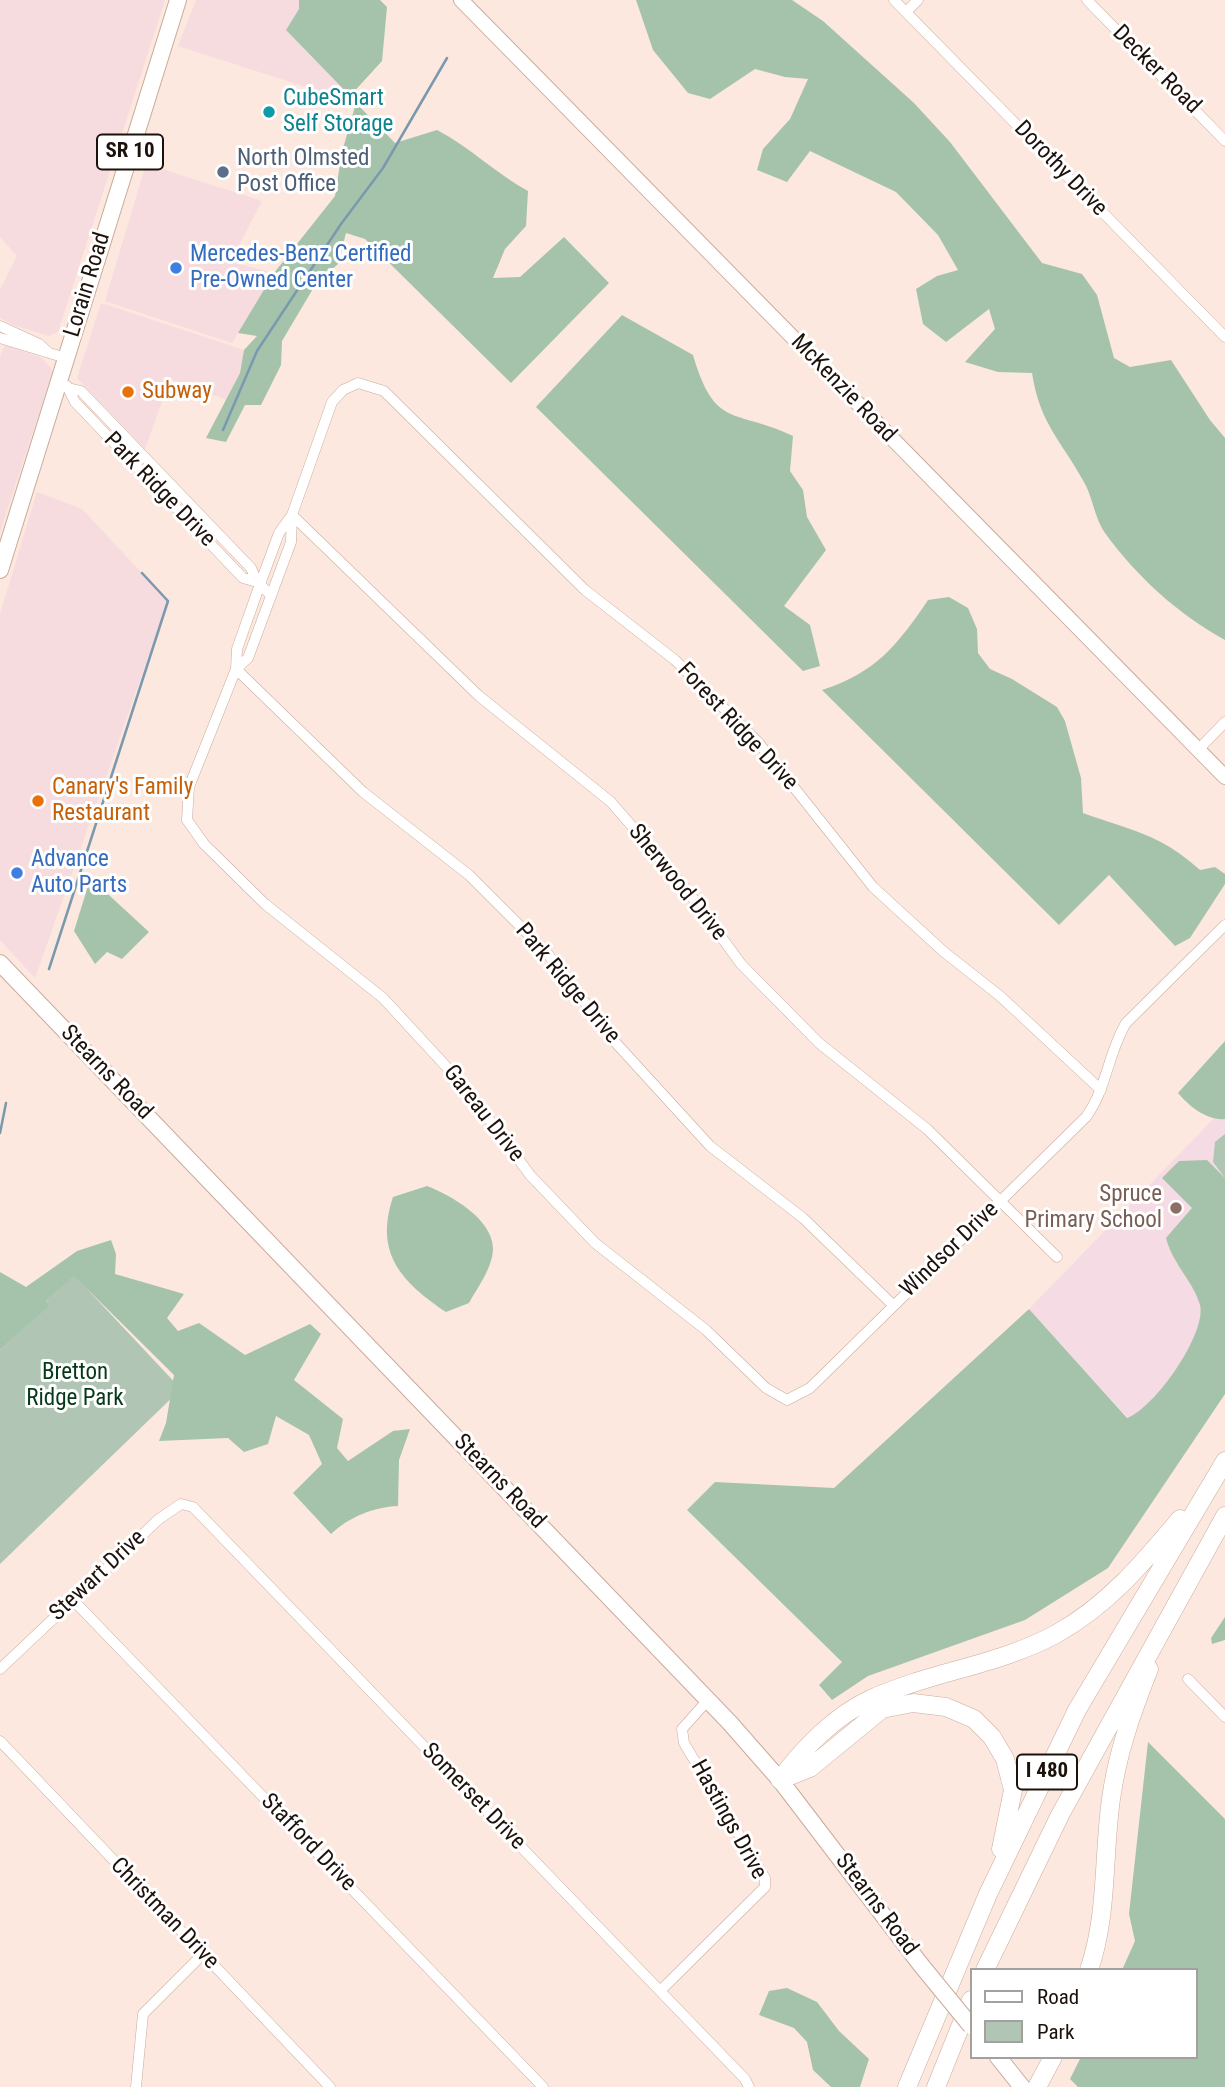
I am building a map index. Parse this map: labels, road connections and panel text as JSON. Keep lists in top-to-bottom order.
{
  "streets": {
    "highway": ["I 480"],
    "main road": ["SR 10", "Lorain Road", "Stearns Road"],
    "street": [
      "Decker Road",
      "Dorothy Drive",
      "McKenzie Road",
      "Park Ridge Drive",
      "Forest Ridge Drive",
      "Sherwood Drive",
      "Gareau Drive",
      "Windsor Drive",
      "Stewart Drive",
      "Somerset Drive",
      "Hastings Drive",
      "Stafford Drive",
      "Christman Drive"
    ]
  },
  "crossings": [
    ["Lorain Road", "Park Ridge Drive"],
    ["Park Ridge Drive", "Gareau Drive"],
    ["Park Ridge Drive", "Windsor Drive"],
    ["Forest Ridge Drive", "Sherwood Drive"],
    ["Forest Ridge Drive", "Windsor Drive"],
    ["Sherwood Drive", "Windsor Drive"],
    ["Stearns Road", "Hastings Drive"],
    ["Gareau Drive", "Windsor Drive"],
    ["Stewart Drive", "Somerset Drive"],
    ["Stewart Drive", "Stafford Drive"],
    ["Somerset Drive", "Hastings Drive"]
  ],
  "parks": ["Bretton Ridge Park"],
  "places": [
    "CubeSmart Self Storage",
    "North Olmsted Post Office",
    "Mercedes-Benz Certified Pre-Owned Center",
    "Subway",
    "Canary's Family Restaurant",
    "Advance Auto Parts",
    "Spruce Primary School"
  ],
  "legend": ["Road", "Park"]
}
